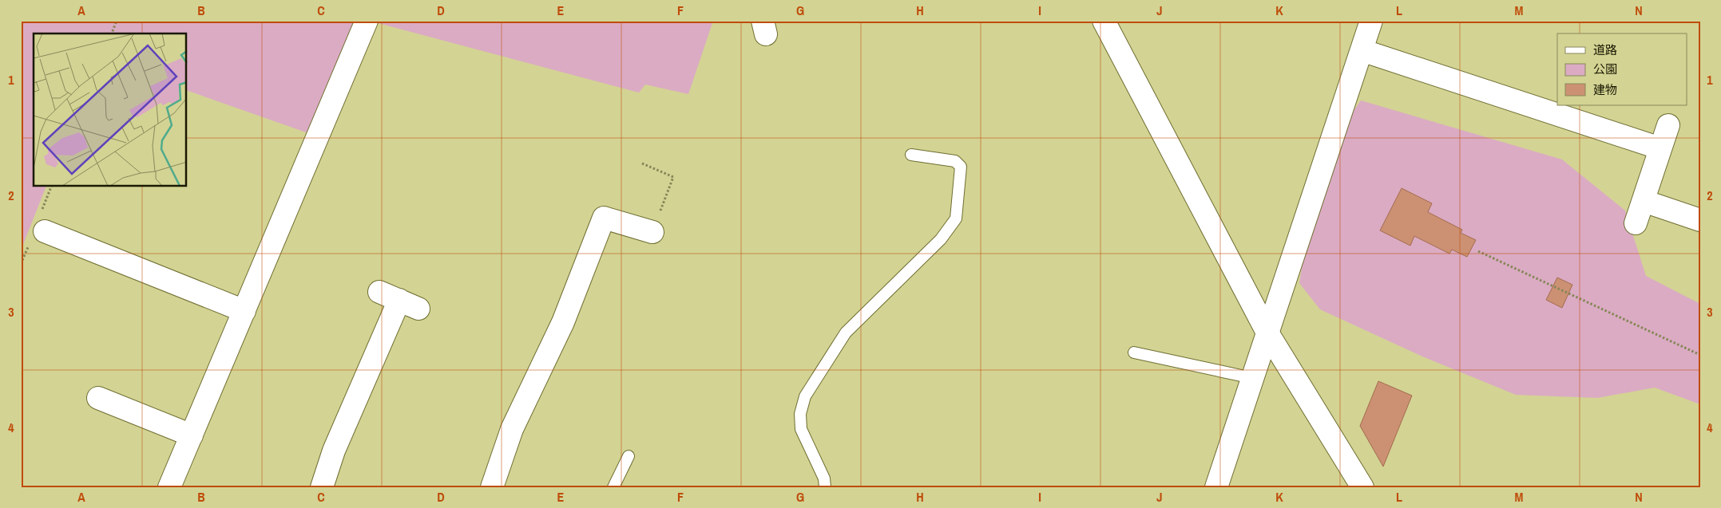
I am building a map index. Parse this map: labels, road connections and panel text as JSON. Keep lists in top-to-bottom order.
{
  "legend": ["道路", "公園", "建物"],
  "grid": {
    "columns": [
      "A",
      "B",
      "C",
      "D",
      "E",
      "F",
      "G",
      "H",
      "I",
      "J",
      "K",
      "L",
      "M",
      "N"
    ],
    "rows": [
      "1",
      "2",
      "3",
      "4"
    ]
  }
}
